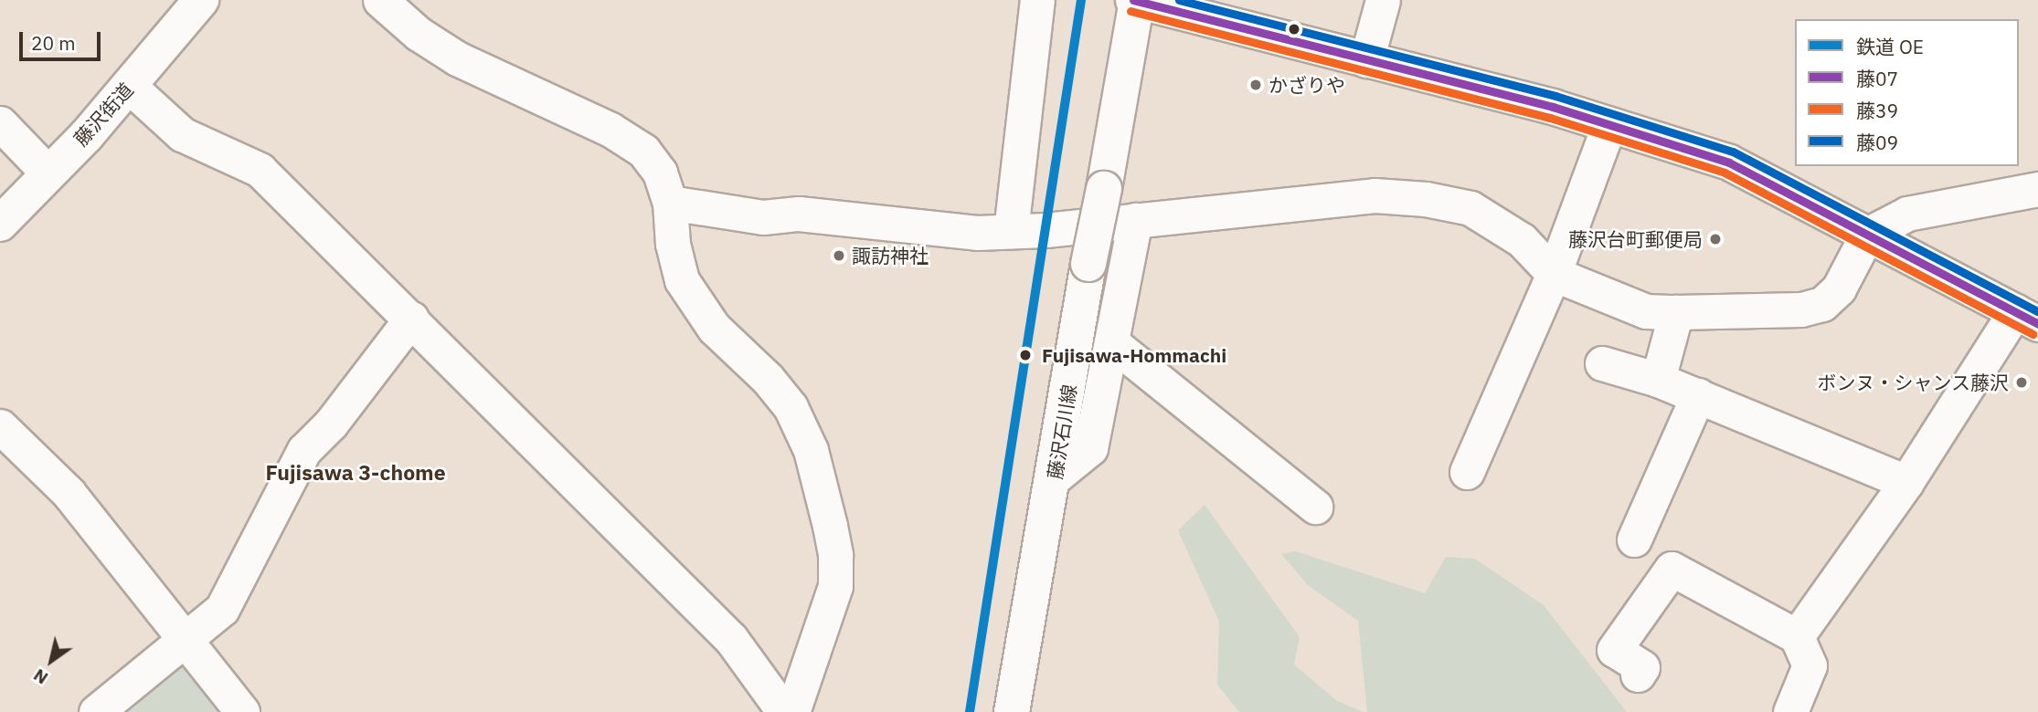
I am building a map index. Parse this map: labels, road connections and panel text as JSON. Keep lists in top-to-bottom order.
{
  "streets": {
    "main road": ["藤沢街道", "藤沢石川線"]
  },
  "districts": ["Fujisawa 3-chome"],
  "places": [
    "かざりや",
    "藤沢台町郵便局",
    "諏訪神社",
    "Fujisawa-Hommachi",
    "ボンヌ・シャンス藤沢"
  ],
  "lines": [
    "rail line OE",
    "transit line 藤07",
    "transit line 藤09",
    "transit line 藤39"
  ],
  "legend": [
    "鉄道 OE",
    "藤07",
    "藤39",
    "藤09"
  ],
  "scale_bar": "20 m",
  "north": "bottom left"
}
